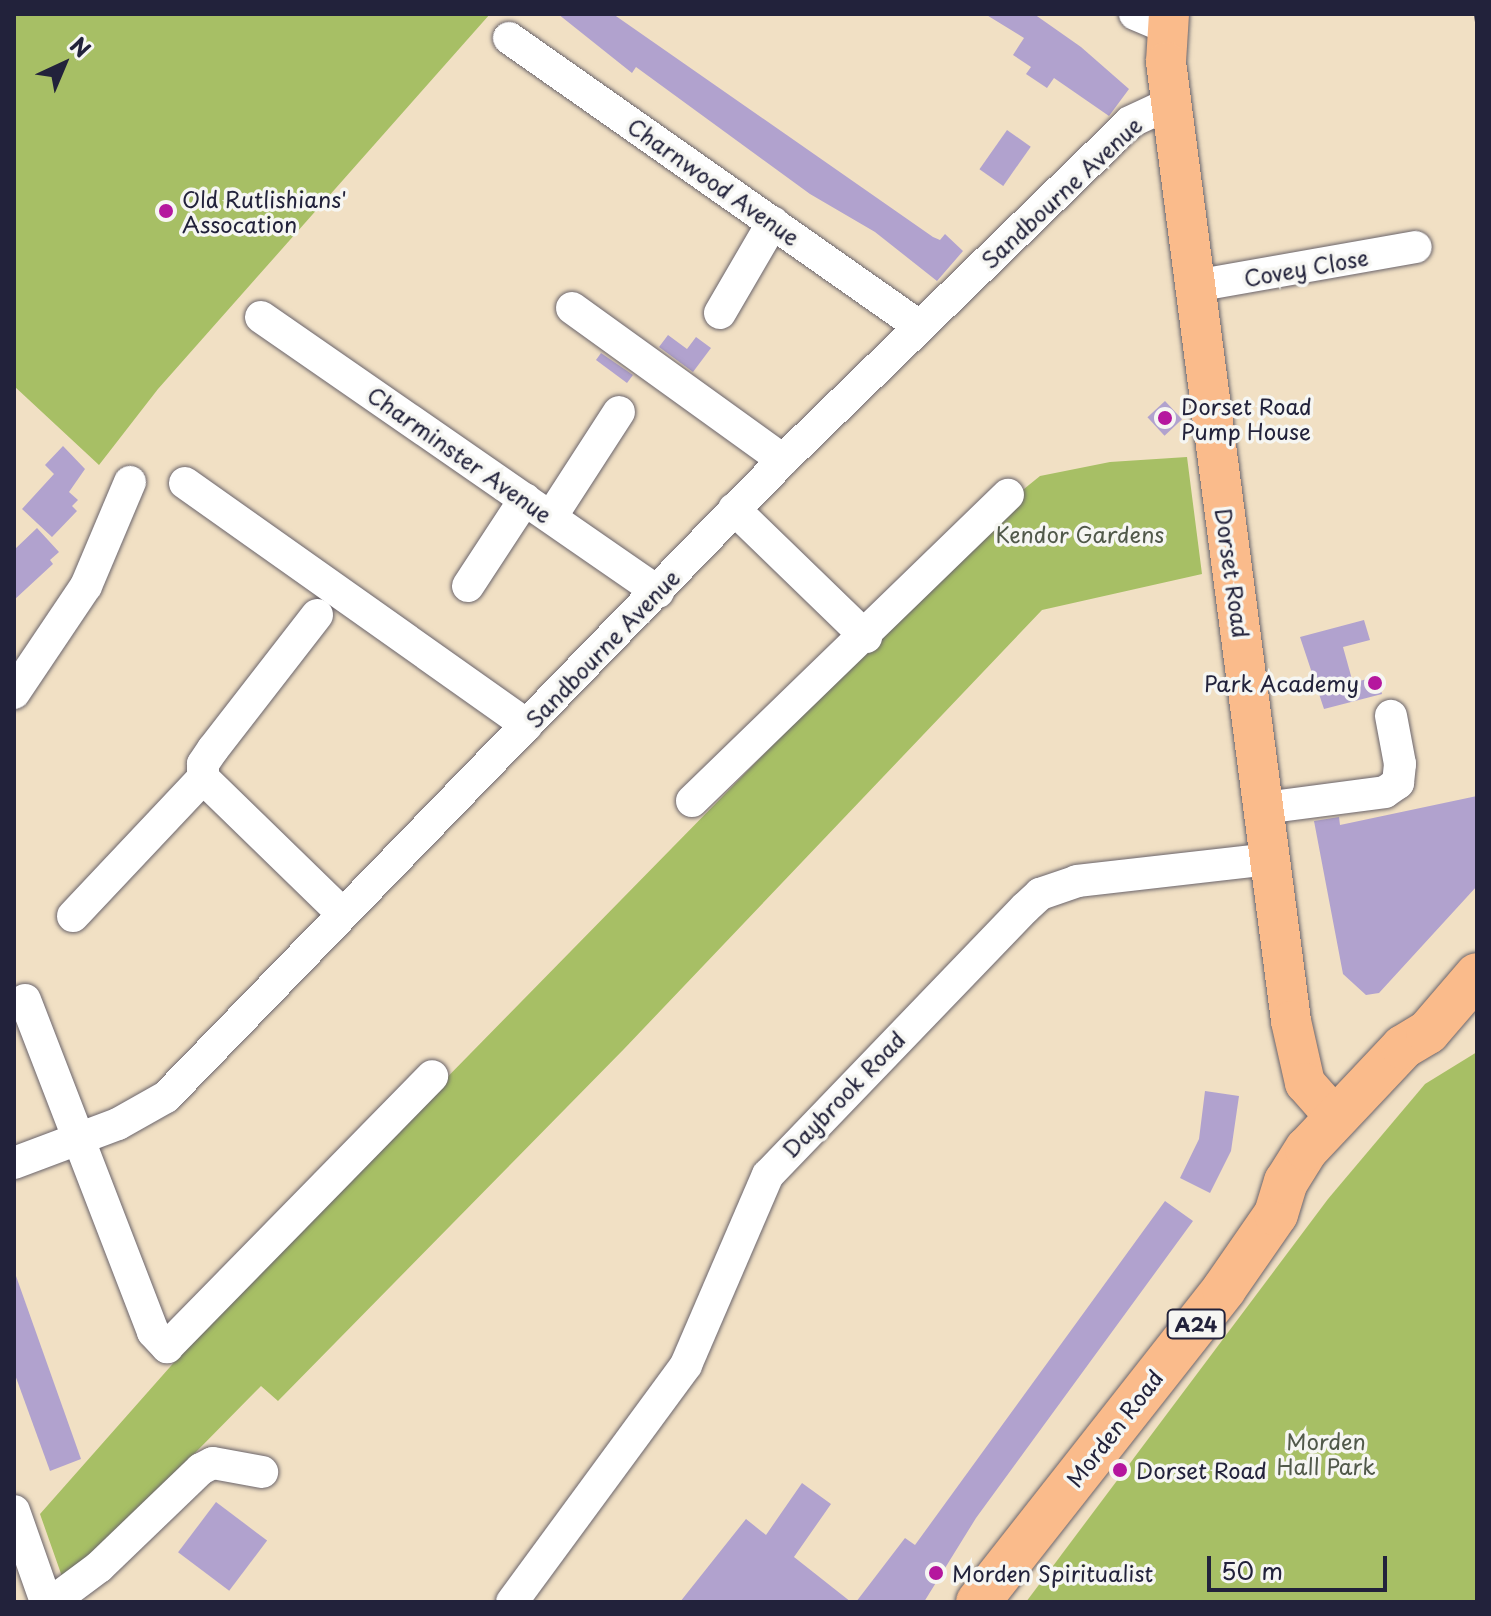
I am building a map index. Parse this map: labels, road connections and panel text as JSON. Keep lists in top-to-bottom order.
{
  "streets": {
    "highway": ["A24", "Morden Road"],
    "main road": ["Dorset Road"],
    "street": [
      "Charnwood Avenue",
      "Sandbourne Avenue",
      "Covey Close",
      "Charminster Avenue",
      "Daybrook Road"
    ]
  },
  "crossings": [
    ["Charnwood Avenue", "Sandbourne Avenue"],
    ["Sandbourne Avenue", "Charminster Avenue"],
    ["Sandbourne Avenue", "Dorset Road"],
    ["Covey Close", "Dorset Road"],
    ["Dorset Road", "Daybrook Road"],
    ["Dorset Road", "Morden Road"]
  ],
  "parks": ["Kendor Gardens", "Morden Hall Park"],
  "places": [
    "Old Rutlishians' Assocation",
    "Dorset Road Pump House",
    "Park Academy",
    "Dorset Road",
    "Morden Spiritualist"
  ],
  "scale_bar": "50 m",
  "north": "top right"
}
